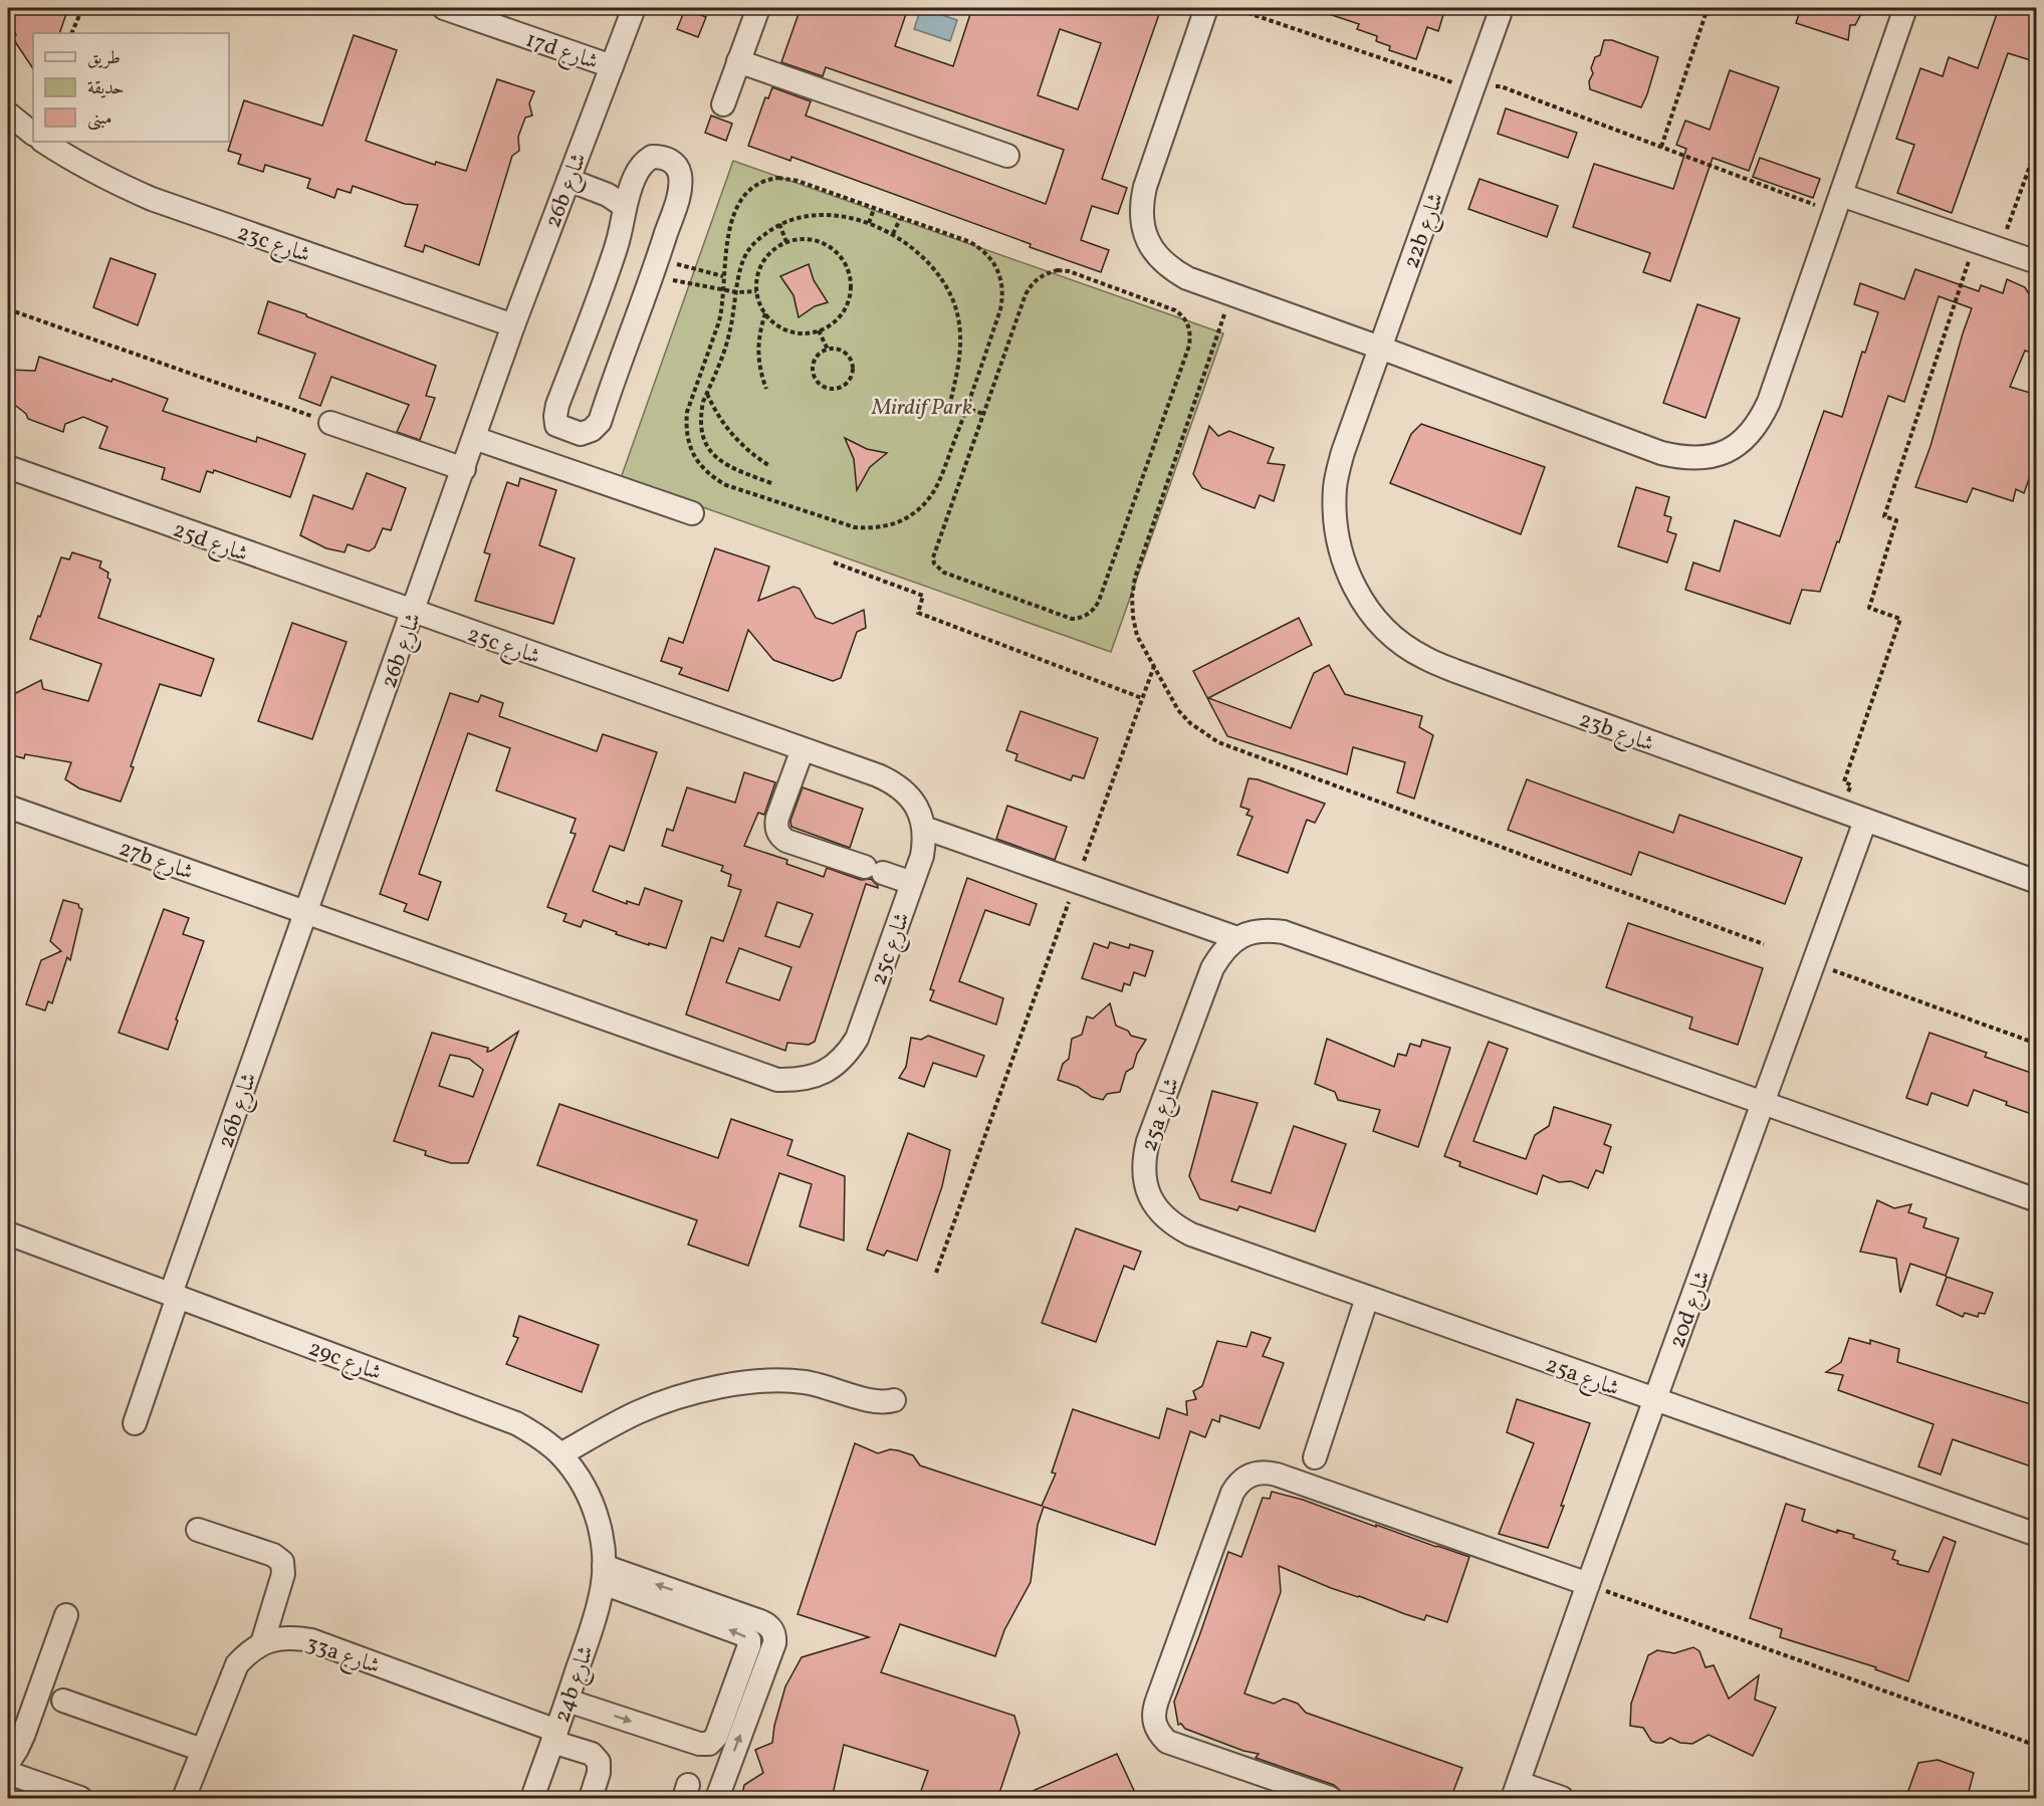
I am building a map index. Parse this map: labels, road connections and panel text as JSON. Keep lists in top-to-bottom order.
{
  "streets": {
    "street": [
      "17d شارع",
      "26b شارع",
      "22b شارع",
      "23c شارع",
      "25d شارع",
      "25c شارع",
      "23b شارع",
      "27b شارع",
      "25a شارع",
      "20d شارع",
      "29c شارع",
      "33a شارع",
      "24b شارع"
    ]
  },
  "crossings": [
    ["17d شارع", "26b شارع"],
    ["26b شارع", "23c شارع"],
    ["26b شارع", "25d شارع"],
    ["26b شارع", "25c شارع"],
    ["26b شارع", "27b شارع"],
    ["26b شارع", "29c شارع"],
    ["22b شارع", "23b شارع"],
    ["25d شارع", "25c شارع"],
    ["25c شارع", "27b شارع"],
    ["23b شارع", "20d شارع"],
    ["25a شارع", "20d شارع"],
    ["29c شارع", "24b شارع"],
    ["33a شارع", "24b شارع"]
  ],
  "parks": ["Mirdif Park"],
  "legend": ["طريق", "حديقة", "مبنى"]
}
